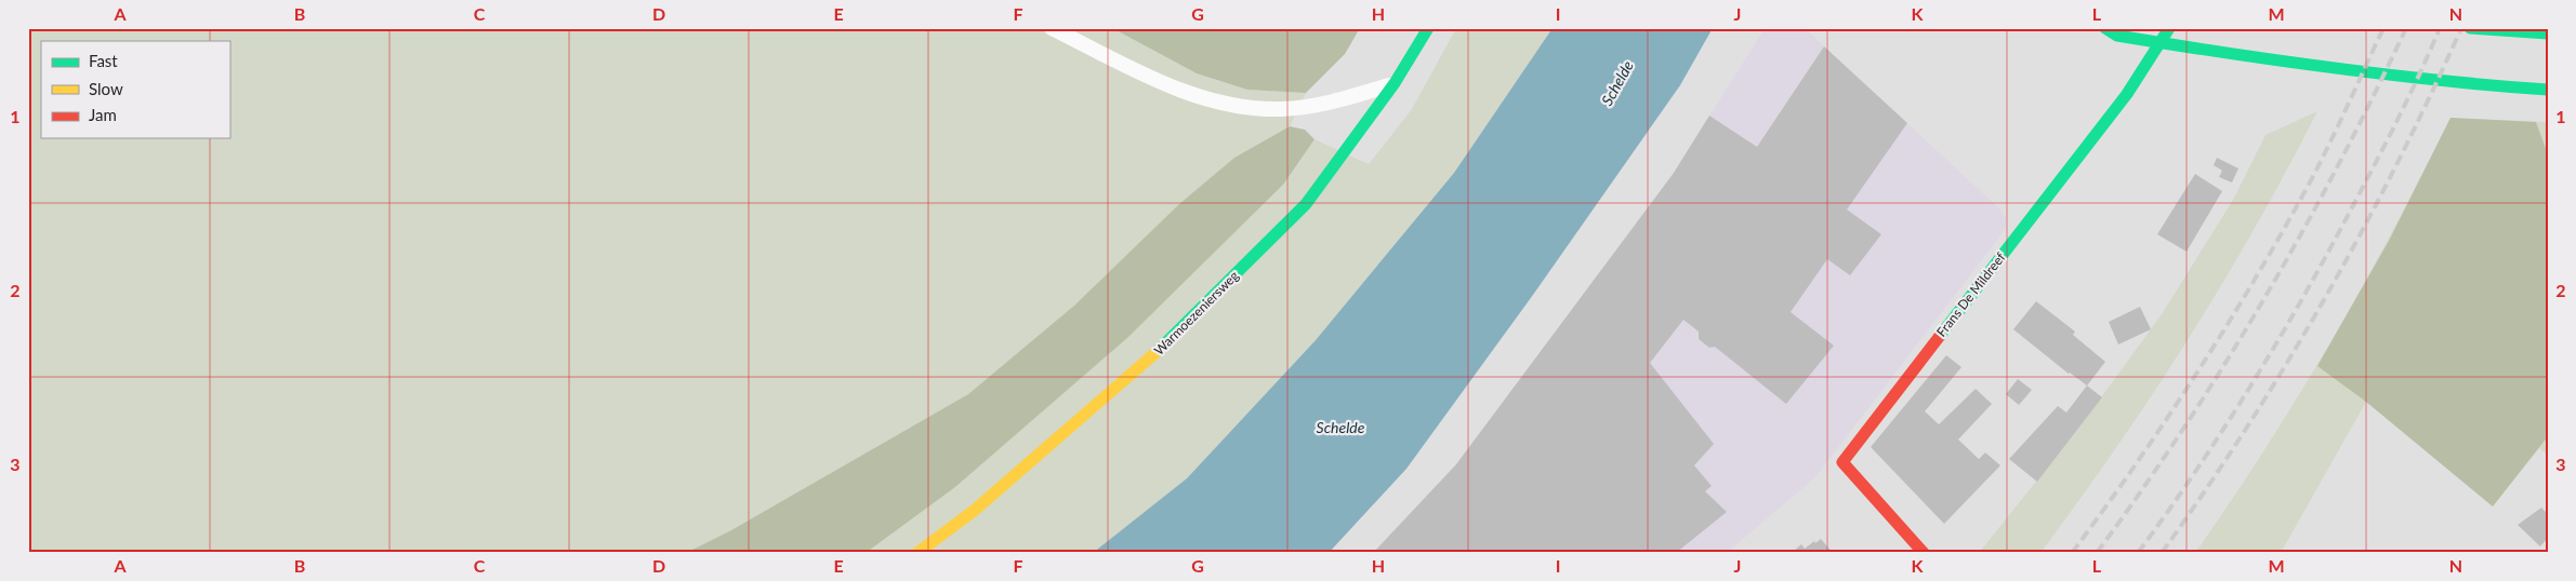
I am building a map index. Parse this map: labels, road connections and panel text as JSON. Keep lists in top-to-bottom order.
{
  "streets": {
    "main road": ["Frans De Mildreef", "Warmoezeniersweg"]
  },
  "water": ["Schelde"],
  "legend": ["Fast", "Slow", "Jam"],
  "grid": {
    "columns": [
      "A",
      "B",
      "C",
      "D",
      "E",
      "F",
      "G",
      "H",
      "I",
      "J",
      "K",
      "L",
      "M",
      "N"
    ],
    "rows": ["1", "2", "3"]
  }
}
